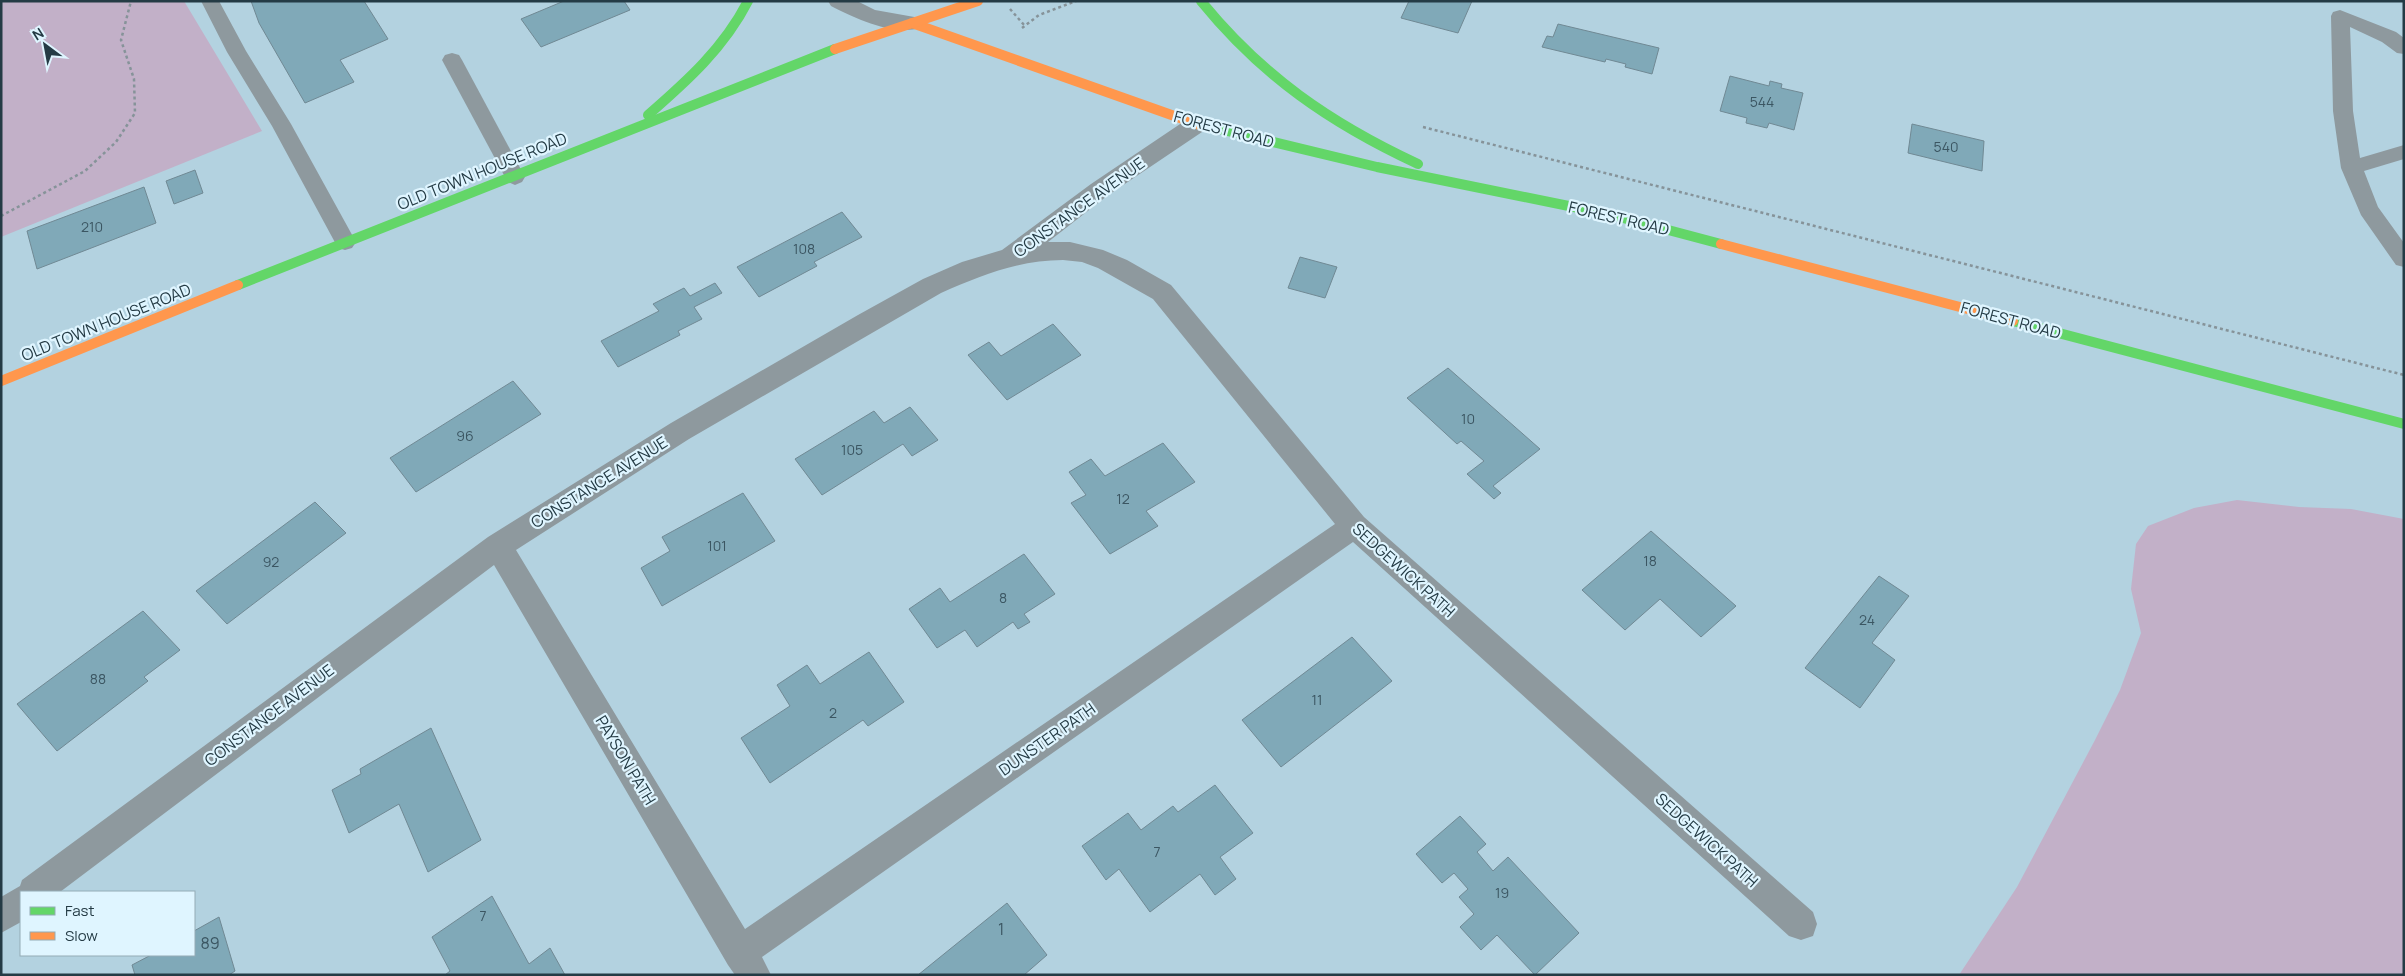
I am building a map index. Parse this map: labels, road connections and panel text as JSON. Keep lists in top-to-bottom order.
{
  "streets": {
    "main road": ["FOREST ROAD", "OLD TOWN HOUSE ROAD"],
    "street": [
      "CONSTANCE AVENUE",
      "SEDGEWICK PATH",
      "DUNSTER PATH",
      "PAYSON PATH"
    ]
  },
  "crossings": [
    ["FOREST ROAD", "OLD TOWN HOUSE ROAD"],
    ["FOREST ROAD", "CONSTANCE AVENUE"],
    ["CONSTANCE AVENUE", "SEDGEWICK PATH"],
    ["CONSTANCE AVENUE", "PAYSON PATH"],
    ["SEDGEWICK PATH", "DUNSTER PATH"],
    ["DUNSTER PATH", "PAYSON PATH"]
  ],
  "house_numbers": [
    "544",
    "540",
    "210",
    "108",
    "10",
    "96",
    "105",
    "12",
    "101",
    "18",
    "92",
    "8",
    "24",
    "88",
    "11",
    "2",
    "7",
    "19",
    "7",
    "1",
    "89"
  ],
  "legend": ["Fast", "Slow"],
  "north": "top left"
}
